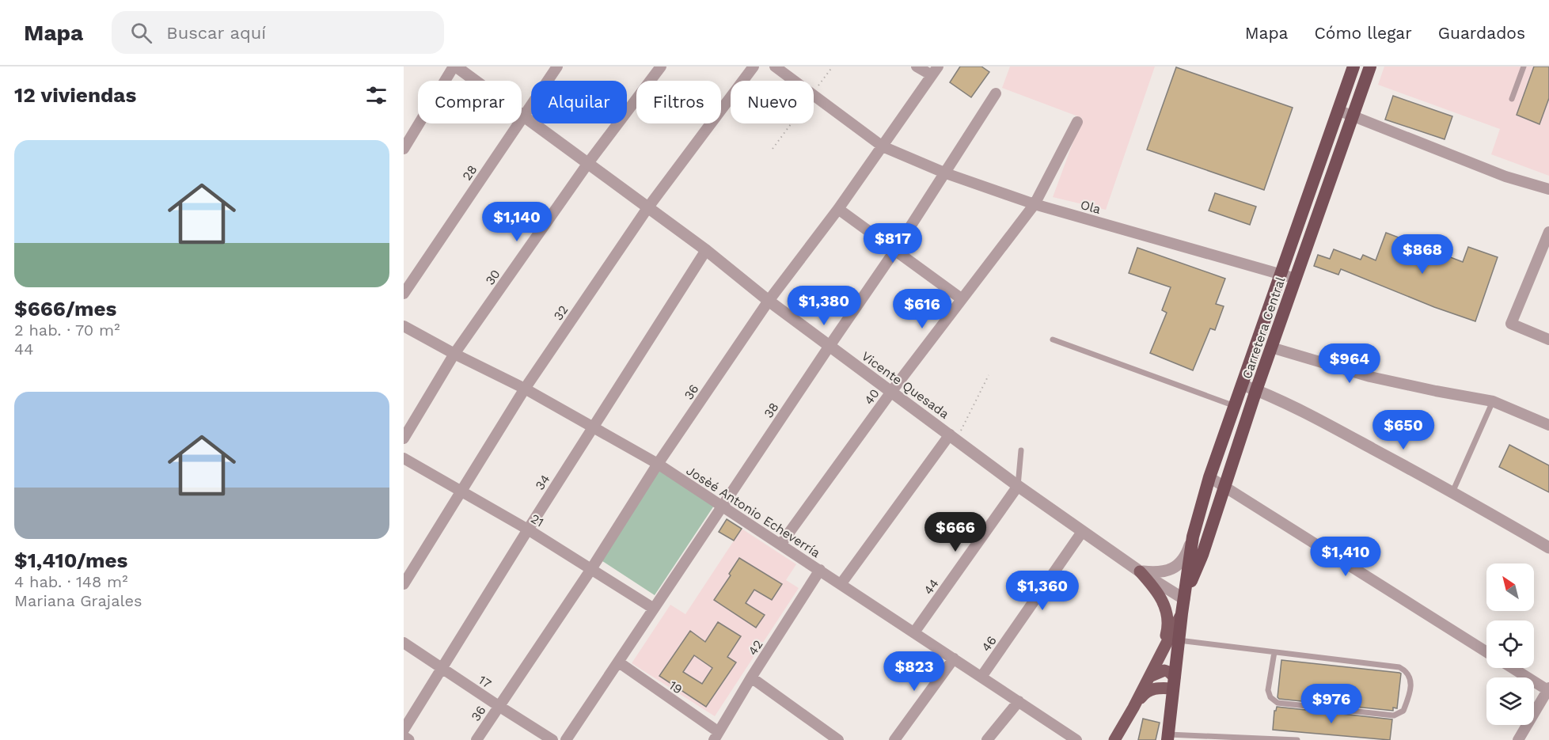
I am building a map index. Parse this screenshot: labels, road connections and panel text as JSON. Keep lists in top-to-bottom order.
{
  "streets": {
    "highway": ["Carretera Central"],
    "street": [
      "28",
      "Ola",
      "30",
      "32",
      "Vicente Quesada",
      "36",
      "40",
      "38",
      "34",
      "Josèé Antonio Echeverría",
      "21",
      "44",
      "46",
      "42",
      "17",
      "19"
    ]
  },
  "crossings": [
    ["28", "Vicente Quesada"],
    ["Ola", "Carretera Central"],
    ["Ola", "36"],
    ["Ola", "40"],
    ["Ola", "38"],
    ["30", "Vicente Quesada"],
    ["30", "Josèé Antonio Echeverría"],
    ["32", "Vicente Quesada"],
    ["32", "Josèé Antonio Echeverría"],
    ["32", "21"],
    ["Carretera Central", "Vicente Quesada"],
    ["Vicente Quesada", "36"],
    ["Vicente Quesada", "40"],
    ["Vicente Quesada", "38"],
    ["Vicente Quesada", "34"],
    ["Vicente Quesada", "44"],
    ["Vicente Quesada", "46"],
    ["36", "Josèé Antonio Echeverría"],
    ["36", "21"],
    ["36", "17"],
    ["40", "Josèé Antonio Echeverría"],
    ["38", "Josèé Antonio Echeverría"],
    ["38", "21"],
    ["38", "19"],
    ["34", "Josèé Antonio Echeverría"],
    ["34", "21"],
    ["34", "17"],
    ["Josèé Antonio Echeverría", "44"],
    ["Josèé Antonio Echeverría", "46"],
    ["Josèé Antonio Echeverría", "42"],
    ["42", "19"]
  ],
  "north": "top left",
  "page": {
    "header": "Mapa",
    "search": "Buscar aquí",
    "nav": ["Mapa", "Cómo llegar", "Guardados"],
    "heading": "12 viviendas",
    "chip": [
      "Comprar",
      "Alquilar",
      "Filtros",
      "Nuevo"
    ],
    "list": [
      {
        "name": "$666/mes",
        "note": "2 hab. · 70 m² · 44"
      },
      {
        "name": "$1,410/mes",
        "note": "4 hab. · 148 m² · Mariana Grajales"
      }
    ],
    "price": [
      "$1,140",
      "$817",
      "$868",
      "$1,380",
      "$616",
      "$964",
      "$650",
      "$666",
      "$1,410",
      "$1,360",
      "$823",
      "$976"
    ]
  }
}
